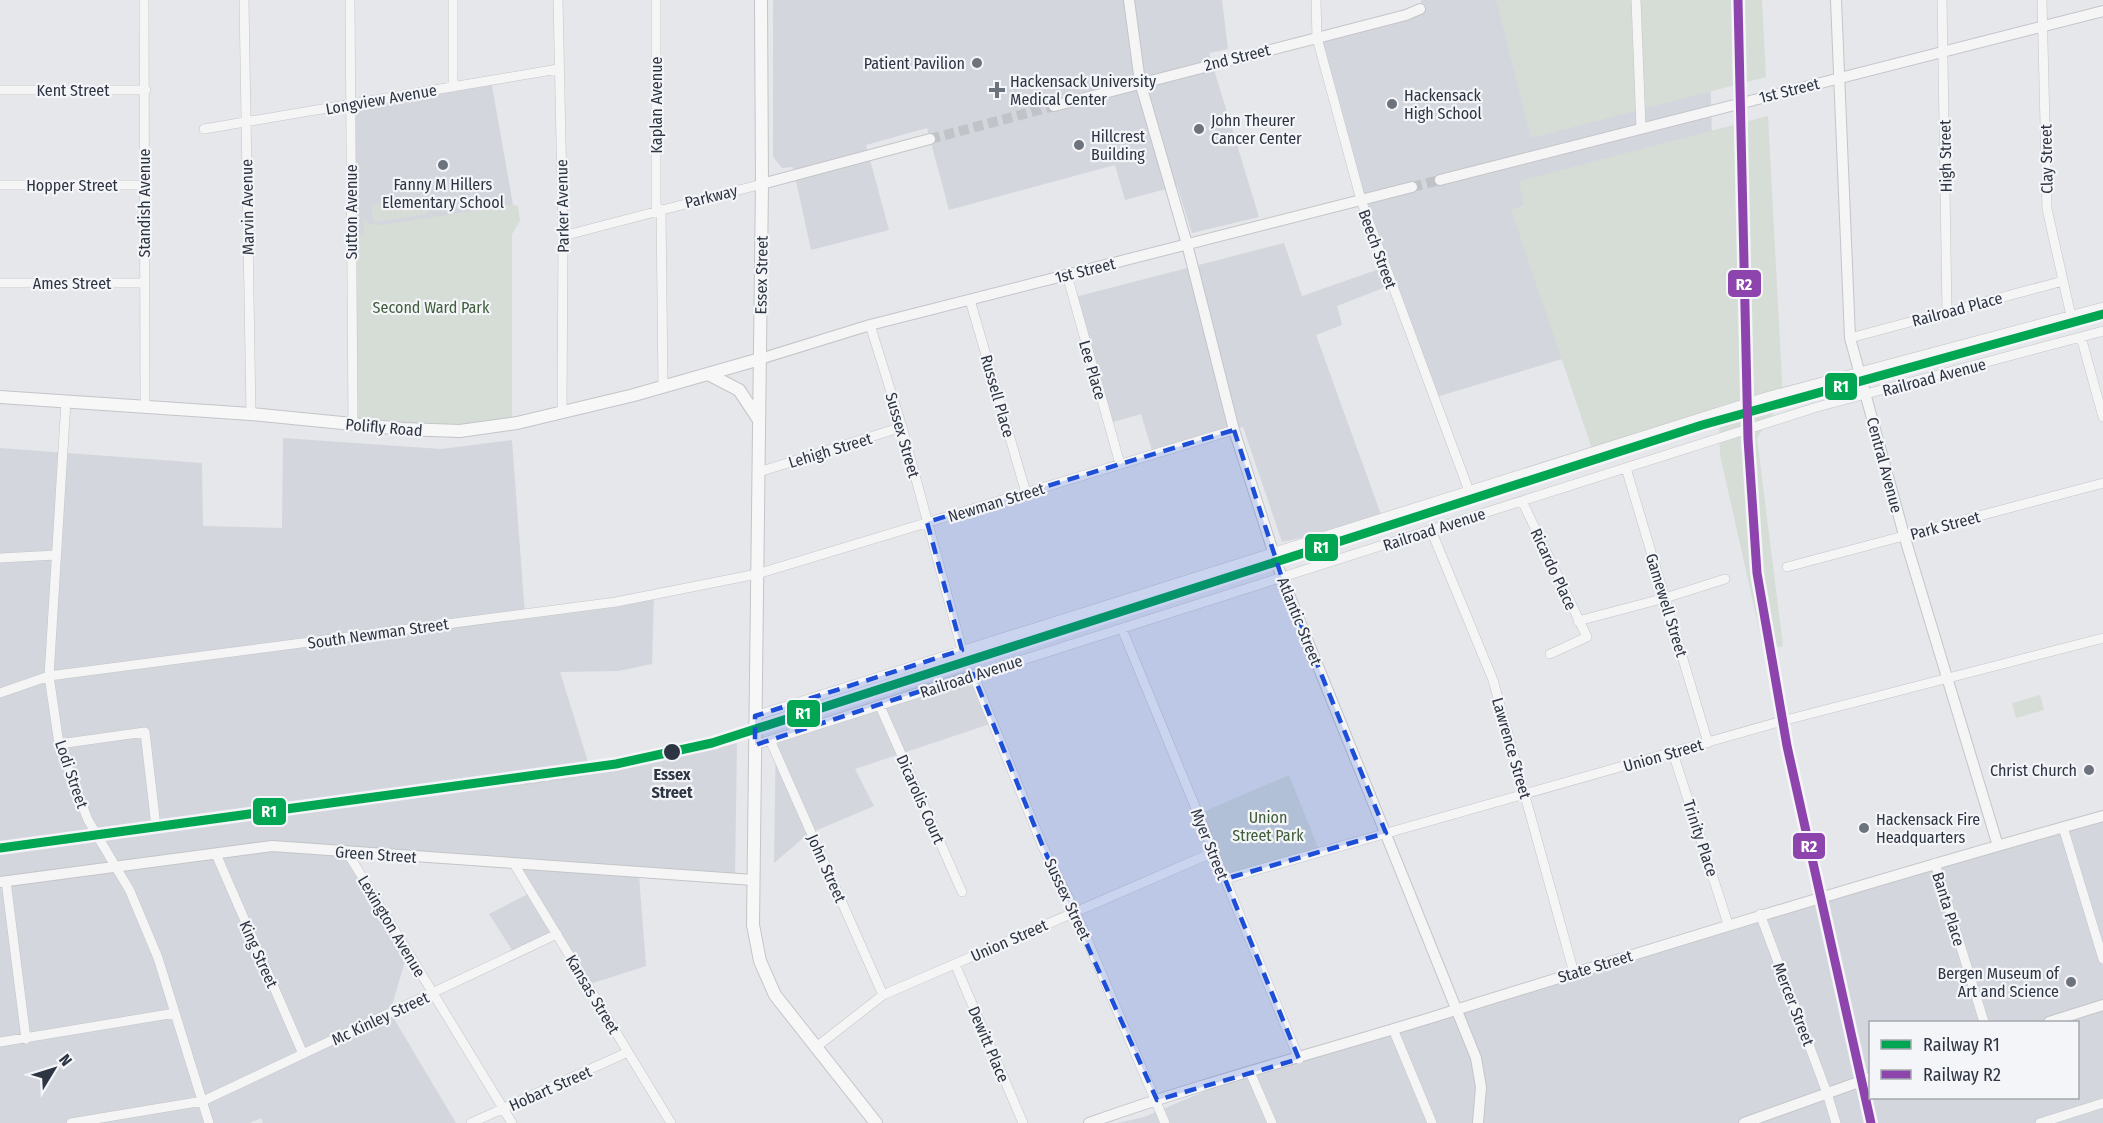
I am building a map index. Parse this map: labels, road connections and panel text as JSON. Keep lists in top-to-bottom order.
{
  "streets": {
    "main road": ["Essex Street", "Polifly Road"],
    "street": [
      "2nd Street",
      "Kent Street",
      "1st Street",
      "Longview Avenue",
      "Kaplan Avenue",
      "High Street",
      "Clay Street",
      "Hopper Street",
      "Parkway",
      "Standish Avenue",
      "Parker Avenue",
      "Marvin Avenue",
      "Sutton Avenue",
      "Beech Street",
      "Ames Street",
      "Railroad Place",
      "Lee Place",
      "Railroad Avenue",
      "Russell Place",
      "Sussex Street",
      "Lehigh Street",
      "Central Avenue",
      "Newman Street",
      "Park Street",
      "Ricardo Place",
      "Gamewell Street",
      "Atlantic Street",
      "South Newman Street",
      "Lawrence Street",
      "Union Street",
      "Lodi Street",
      "Dicarolis Court",
      "Trinity Place",
      "Myer Street",
      "Green Street",
      "John Street",
      "Banta Place",
      "Lexington Avenue",
      "King Street",
      "State Street",
      "Kansas Street",
      "Mercer Street",
      "Mc Kinley Street",
      "Dewitt Place",
      "Hobart Street"
    ]
  },
  "crossings": [
    ["2nd Street", "Beech Street"],
    ["2nd Street", "Atlantic Street"],
    ["Kent Street", "Standish Avenue"],
    ["1st Street", "High Street"],
    ["1st Street", "Clay Street"],
    ["1st Street", "Beech Street"],
    ["1st Street", "Essex Street"],
    ["1st Street", "Lee Place"],
    ["1st Street", "Russell Place"],
    ["1st Street", "Polifly Road"],
    ["1st Street", "Sussex Street"],
    ["1st Street", "Central Avenue"],
    ["1st Street", "Atlantic Street"],
    ["Longview Avenue", "Parker Avenue"],
    ["Longview Avenue", "Marvin Avenue"],
    ["Longview Avenue", "Sutton Avenue"],
    ["Kaplan Avenue", "Parkway"],
    ["Kaplan Avenue", "Polifly Road"],
    ["High Street", "Railroad Place"],
    ["Clay Street", "Railroad Place"],
    ["Clay Street", "Railroad Avenue"],
    ["Hopper Street", "Standish Avenue"],
    ["Parkway", "Parker Avenue"],
    ["Parkway", "Essex Street"],
    ["Standish Avenue", "Ames Street"],
    ["Standish Avenue", "Polifly Road"],
    ["Parker Avenue", "Polifly Road"],
    ["Marvin Avenue", "Polifly Road"],
    ["Sutton Avenue", "Polifly Road"],
    ["Beech Street", "Railroad Avenue"],
    ["Essex Street", "Railroad Avenue"],
    ["Essex Street", "Polifly Road"],
    ["Essex Street", "Lehigh Street"],
    ["Essex Street", "Newman Street"],
    ["Essex Street", "South Newman Street"],
    ["Essex Street", "Union Street"],
    ["Essex Street", "Green Street"],
    ["Railroad Place", "Central Avenue"],
    ["Lee Place", "Newman Street"],
    ["Railroad Avenue", "Sussex Street"],
    ["Railroad Avenue", "Central Avenue"],
    ["Railroad Avenue", "Ricardo Place"],
    ["Railroad Avenue", "Gamewell Street"],
    ["Railroad Avenue", "Atlantic Street"],
    ["Railroad Avenue", "Lawrence Street"],
    ["Railroad Avenue", "Dicarolis Court"],
    ["Railroad Avenue", "Myer Street"],
    ["Railroad Avenue", "John Street"],
    ["Russell Place", "Newman Street"],
    ["Polifly Road", "Lodi Street"],
    ["Sussex Street", "Lehigh Street"],
    ["Sussex Street", "Newman Street"],
    ["Sussex Street", "Union Street"],
    ["Sussex Street", "State Street"],
    ["Central Avenue", "Park Street"],
    ["Central Avenue", "Union Street"],
    ["Central Avenue", "State Street"],
    ["Newman Street", "Atlantic Street"],
    ["Newman Street", "South Newman Street"],
    ["Gamewell Street", "Union Street"],
    ["Atlantic Street", "Union Street"],
    ["Atlantic Street", "State Street"],
    ["South Newman Street", "Lodi Street"],
    ["Lawrence Street", "Union Street"],
    ["Lawrence Street", "State Street"],
    ["Union Street", "Trinity Place"],
    ["Union Street", "Myer Street"],
    ["Union Street", "John Street"],
    ["Union Street", "Dewitt Place"],
    ["Lodi Street", "Green Street"],
    ["Lodi Street", "Mc Kinley Street"],
    ["Trinity Place", "State Street"],
    ["Myer Street", "State Street"],
    ["Green Street", "Lexington Avenue"],
    ["Green Street", "King Street"],
    ["Green Street", "Kansas Street"],
    ["Banta Place", "State Street"],
    ["Lexington Avenue", "Mc Kinley Street"],
    ["Lexington Avenue", "Hobart Street"],
    ["King Street", "Mc Kinley Street"],
    ["State Street", "Mercer Street"],
    ["Kansas Street", "Mc Kinley Street"],
    ["Kansas Street", "Hobart Street"]
  ],
  "parks": ["Second Ward Park", "Union Street Park"],
  "places": {
    "other": [
      "Patient Pavilion",
      "Hackensack High School",
      "John Theurer Cancer Center",
      "Hillcrest Building",
      "Fanny M Hillers Elementary School",
      "Essex Street",
      "Christ Church",
      "Hackensack Fire Headquarters",
      "Bergen Museum of Art and Science"
    ],
    "health": ["Hackensack University Medical Center"]
  },
  "lines": ["rail line R2", "rail line R1"],
  "legend": ["Railway R1", "Railway R2"],
  "north": "top right"
}
